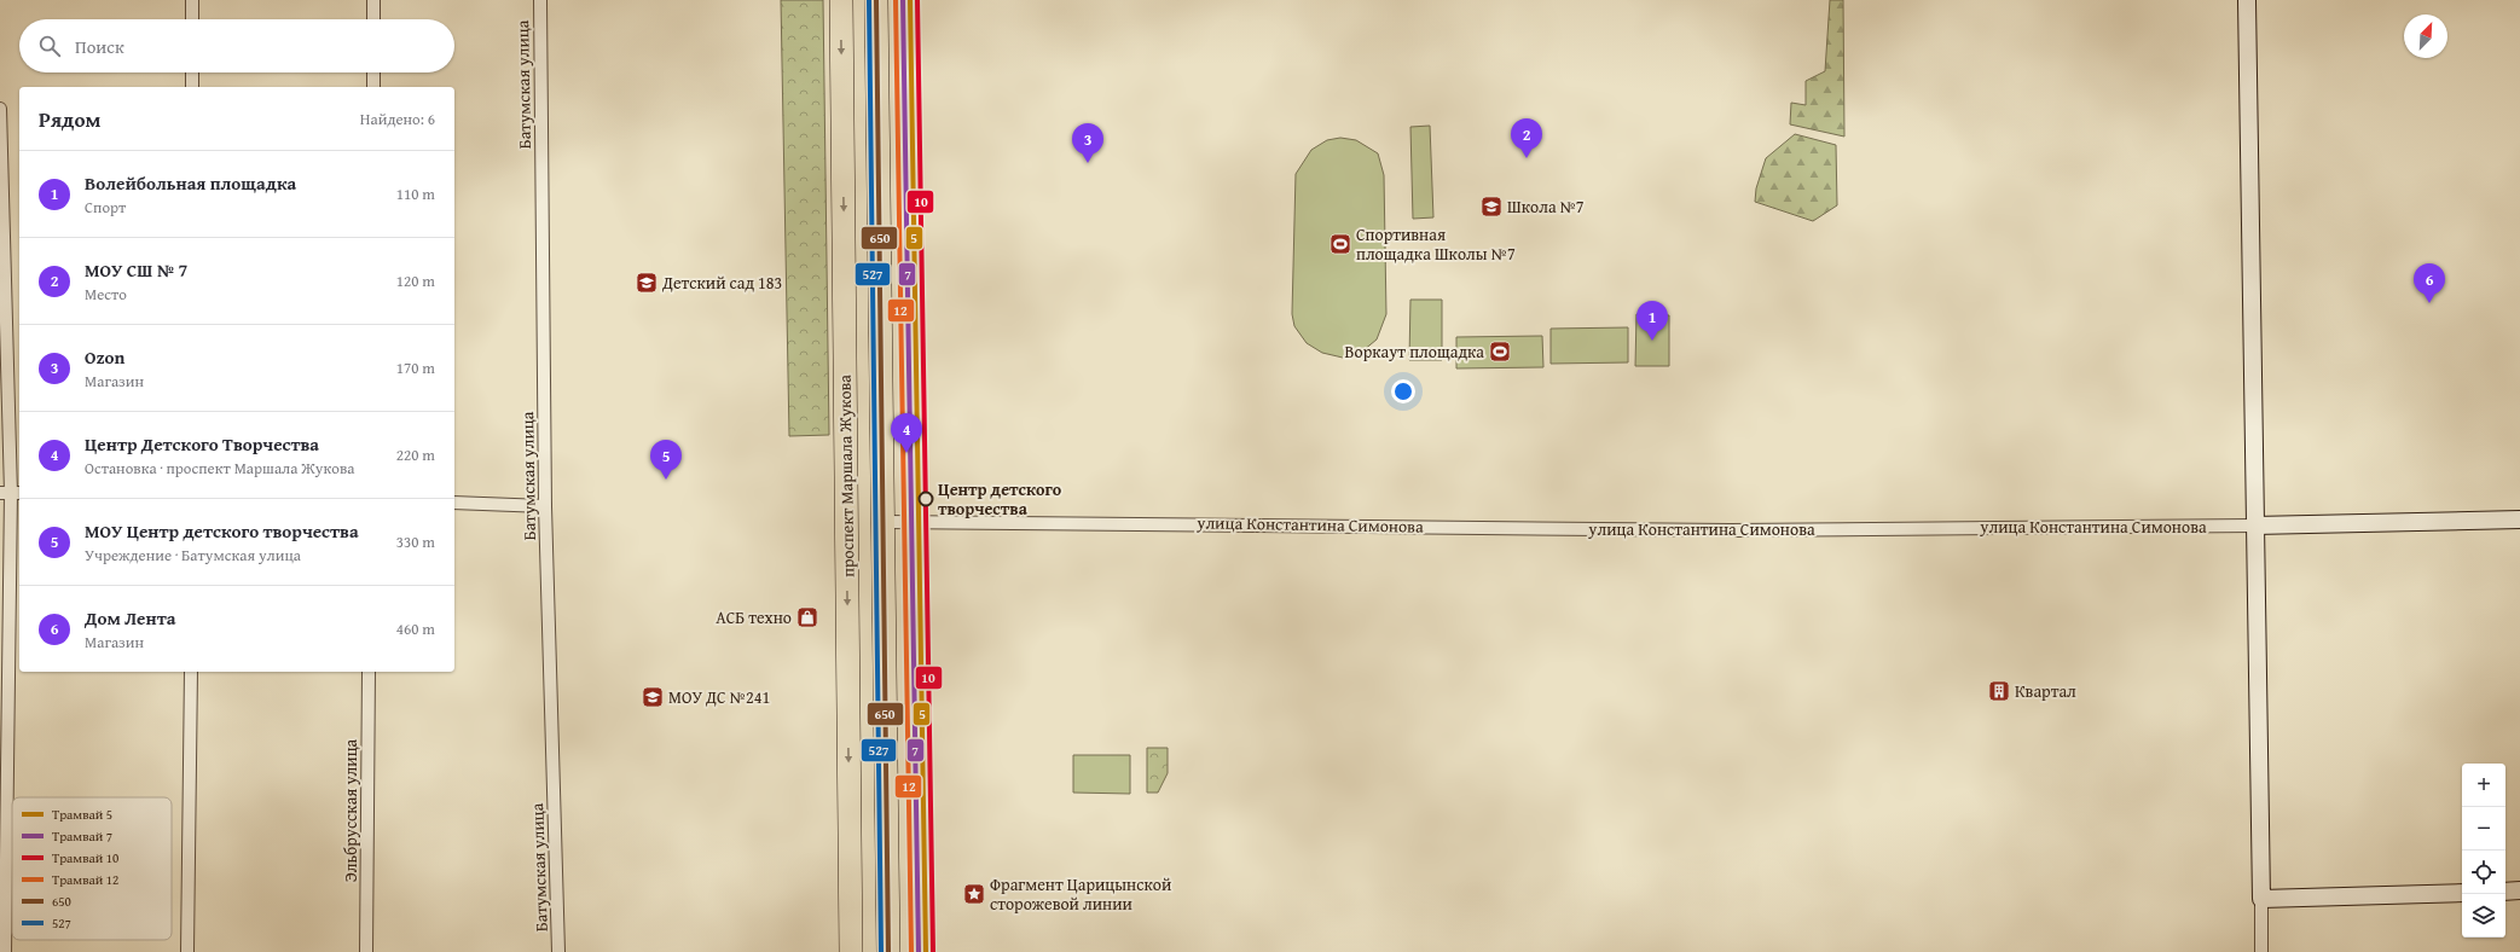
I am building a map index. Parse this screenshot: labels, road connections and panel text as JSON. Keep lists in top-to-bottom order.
{
  "streets": {
    "highway": ["проспект Маршала Жукова"],
    "street": ["Батумская улица", "улица Константина Симонова", "Эльбрусская улица"]
  },
  "places": {
    "school or university": ["Школа №7", "Детский сад 183", "МОУ ДС №241"],
    "sports": ["Спортивная площадка Школы №7", "Воркаут площадка"],
    "other": ["Центр детского творчества"],
    "shop": ["АСБ техно"],
    "building": ["Квартал"],
    "place": ["Фрагмент Царицынской сторожевой линии"]
  },
  "lines": [
    "tram line 5",
    "tram line 7",
    "tram line 10",
    "tram line 12",
    "transit line 650",
    "transit line 527"
  ],
  "legend": [
    "Трамвай 5",
    "Трамвай 7",
    "Трамвай 10",
    "Трамвай 12",
    "650",
    "527"
  ],
  "north": "top right",
  "page": {
    "search": "Поиск",
    "heading": ["Рядом", "Найдено: 6"],
    "pins": [
      "2",
      "3",
      "6",
      "1",
      "4",
      "5"
    ],
    "list": [
      {
        "mark": "1",
        "name": "Волейбольная площадка",
        "note": "Спорт",
        "value": "110 m"
      },
      {
        "mark": "2",
        "name": "МОУ СШ № 7",
        "note": "Место",
        "value": "120 m"
      },
      {
        "mark": "3",
        "name": "Ozon",
        "note": "Магазин",
        "value": "170 m"
      },
      {
        "mark": "4",
        "name": "Центр Детского Творчества",
        "note": "Остановка · проспект Маршала Жукова",
        "value": "220 m"
      },
      {
        "mark": "5",
        "name": "МОУ Центр детского творчества",
        "note": "Учреждение · Батумская улица",
        "value": "330 m"
      },
      {
        "mark": "6",
        "name": "Дом Лента",
        "note": "Магазин",
        "value": "460 m"
      }
    ],
    "map_buttons": ["+", "−"]
  }
}
